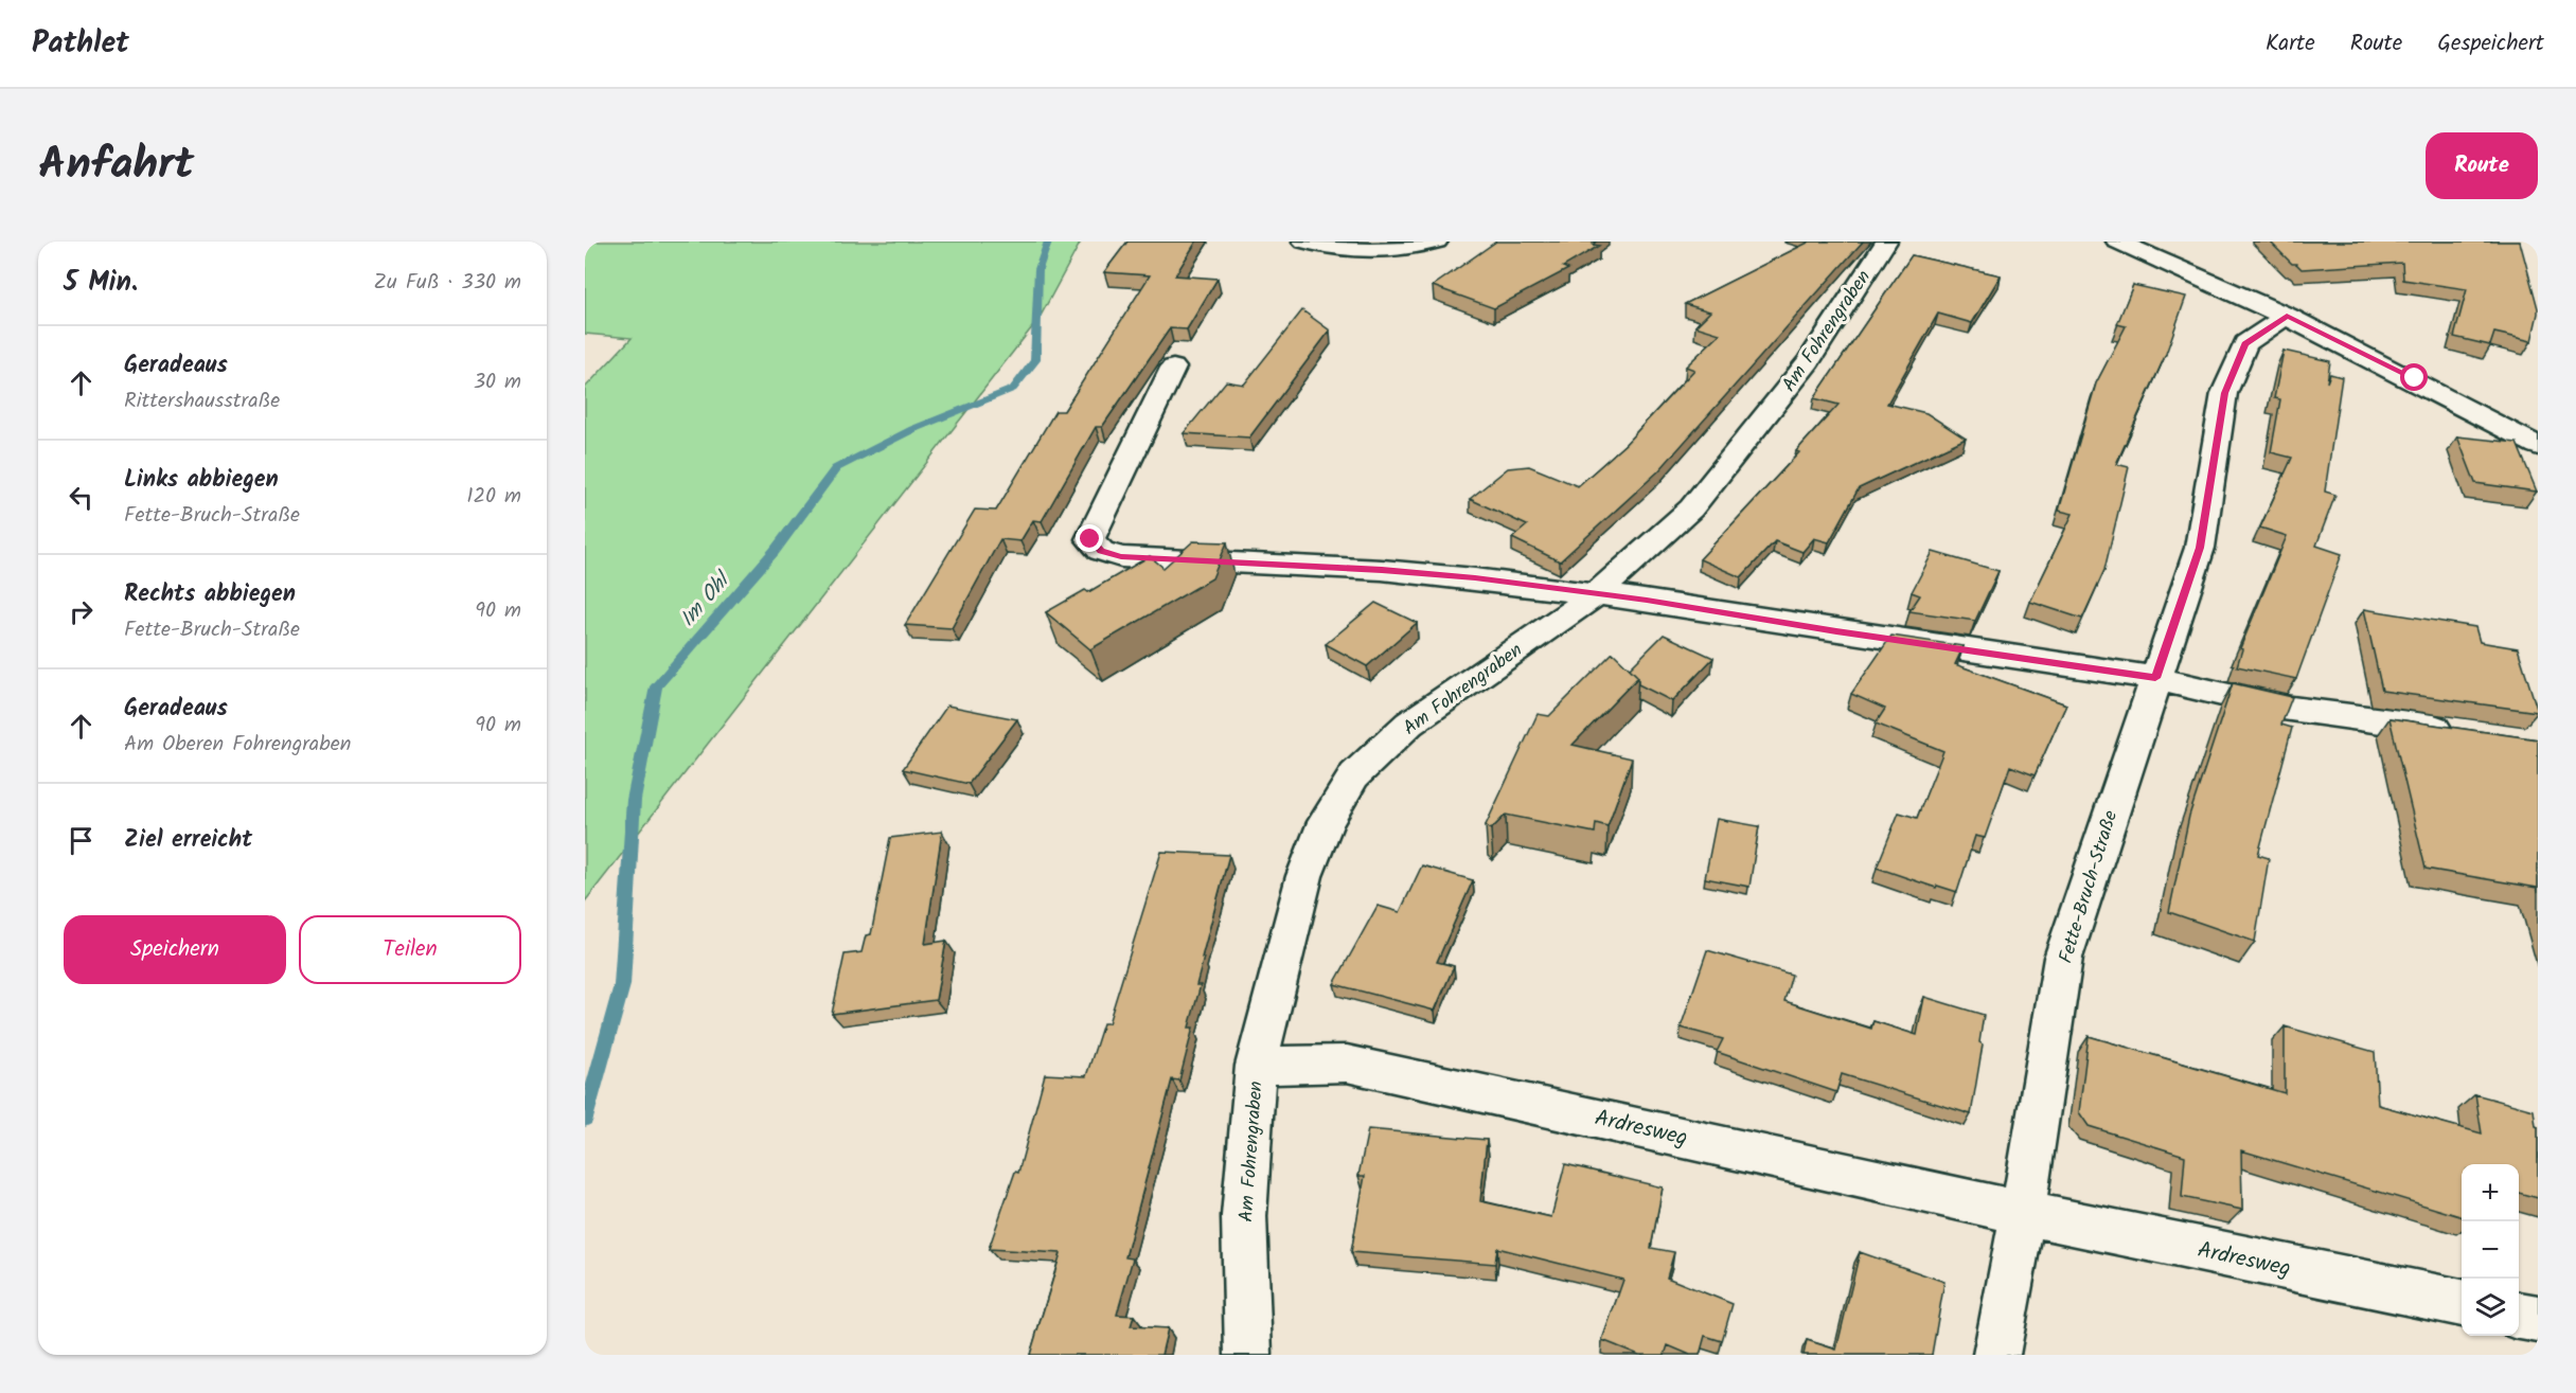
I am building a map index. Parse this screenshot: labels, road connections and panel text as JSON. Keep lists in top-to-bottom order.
{
  "streets": {
    "street": ["Am Fohrengraben", "Fette-Bruch-Straße", "Ardresweg"]
  },
  "crossings": [
    ["Am Fohrengraben", "Ardresweg"],
    ["Fette-Bruch-Straße", "Ardresweg"]
  ],
  "water": ["Im Ohl"],
  "page": {
    "header": "Pathlet",
    "nav": ["Karte", "Route", "Gespeichert"],
    "title": "Anfahrt",
    "buttons": [
      "Route",
      ["Speichern", "Teilen"]
    ],
    "heading": ["5 Min.", "Zu Fuß · 330 m"],
    "list": [
      ["Geradeaus", "Rittershausstraße", "30 m"],
      ["Links abbiegen", "Fette-Bruch-Straße", "120 m"],
      ["Rechts abbiegen", "Fette-Bruch-Straße", "90 m"],
      ["Geradeaus", "Am Oberen Fohrengraben", "90 m"],
      "Ziel erreicht"
    ],
    "map_buttons": ["+", "−"]
  }
}
